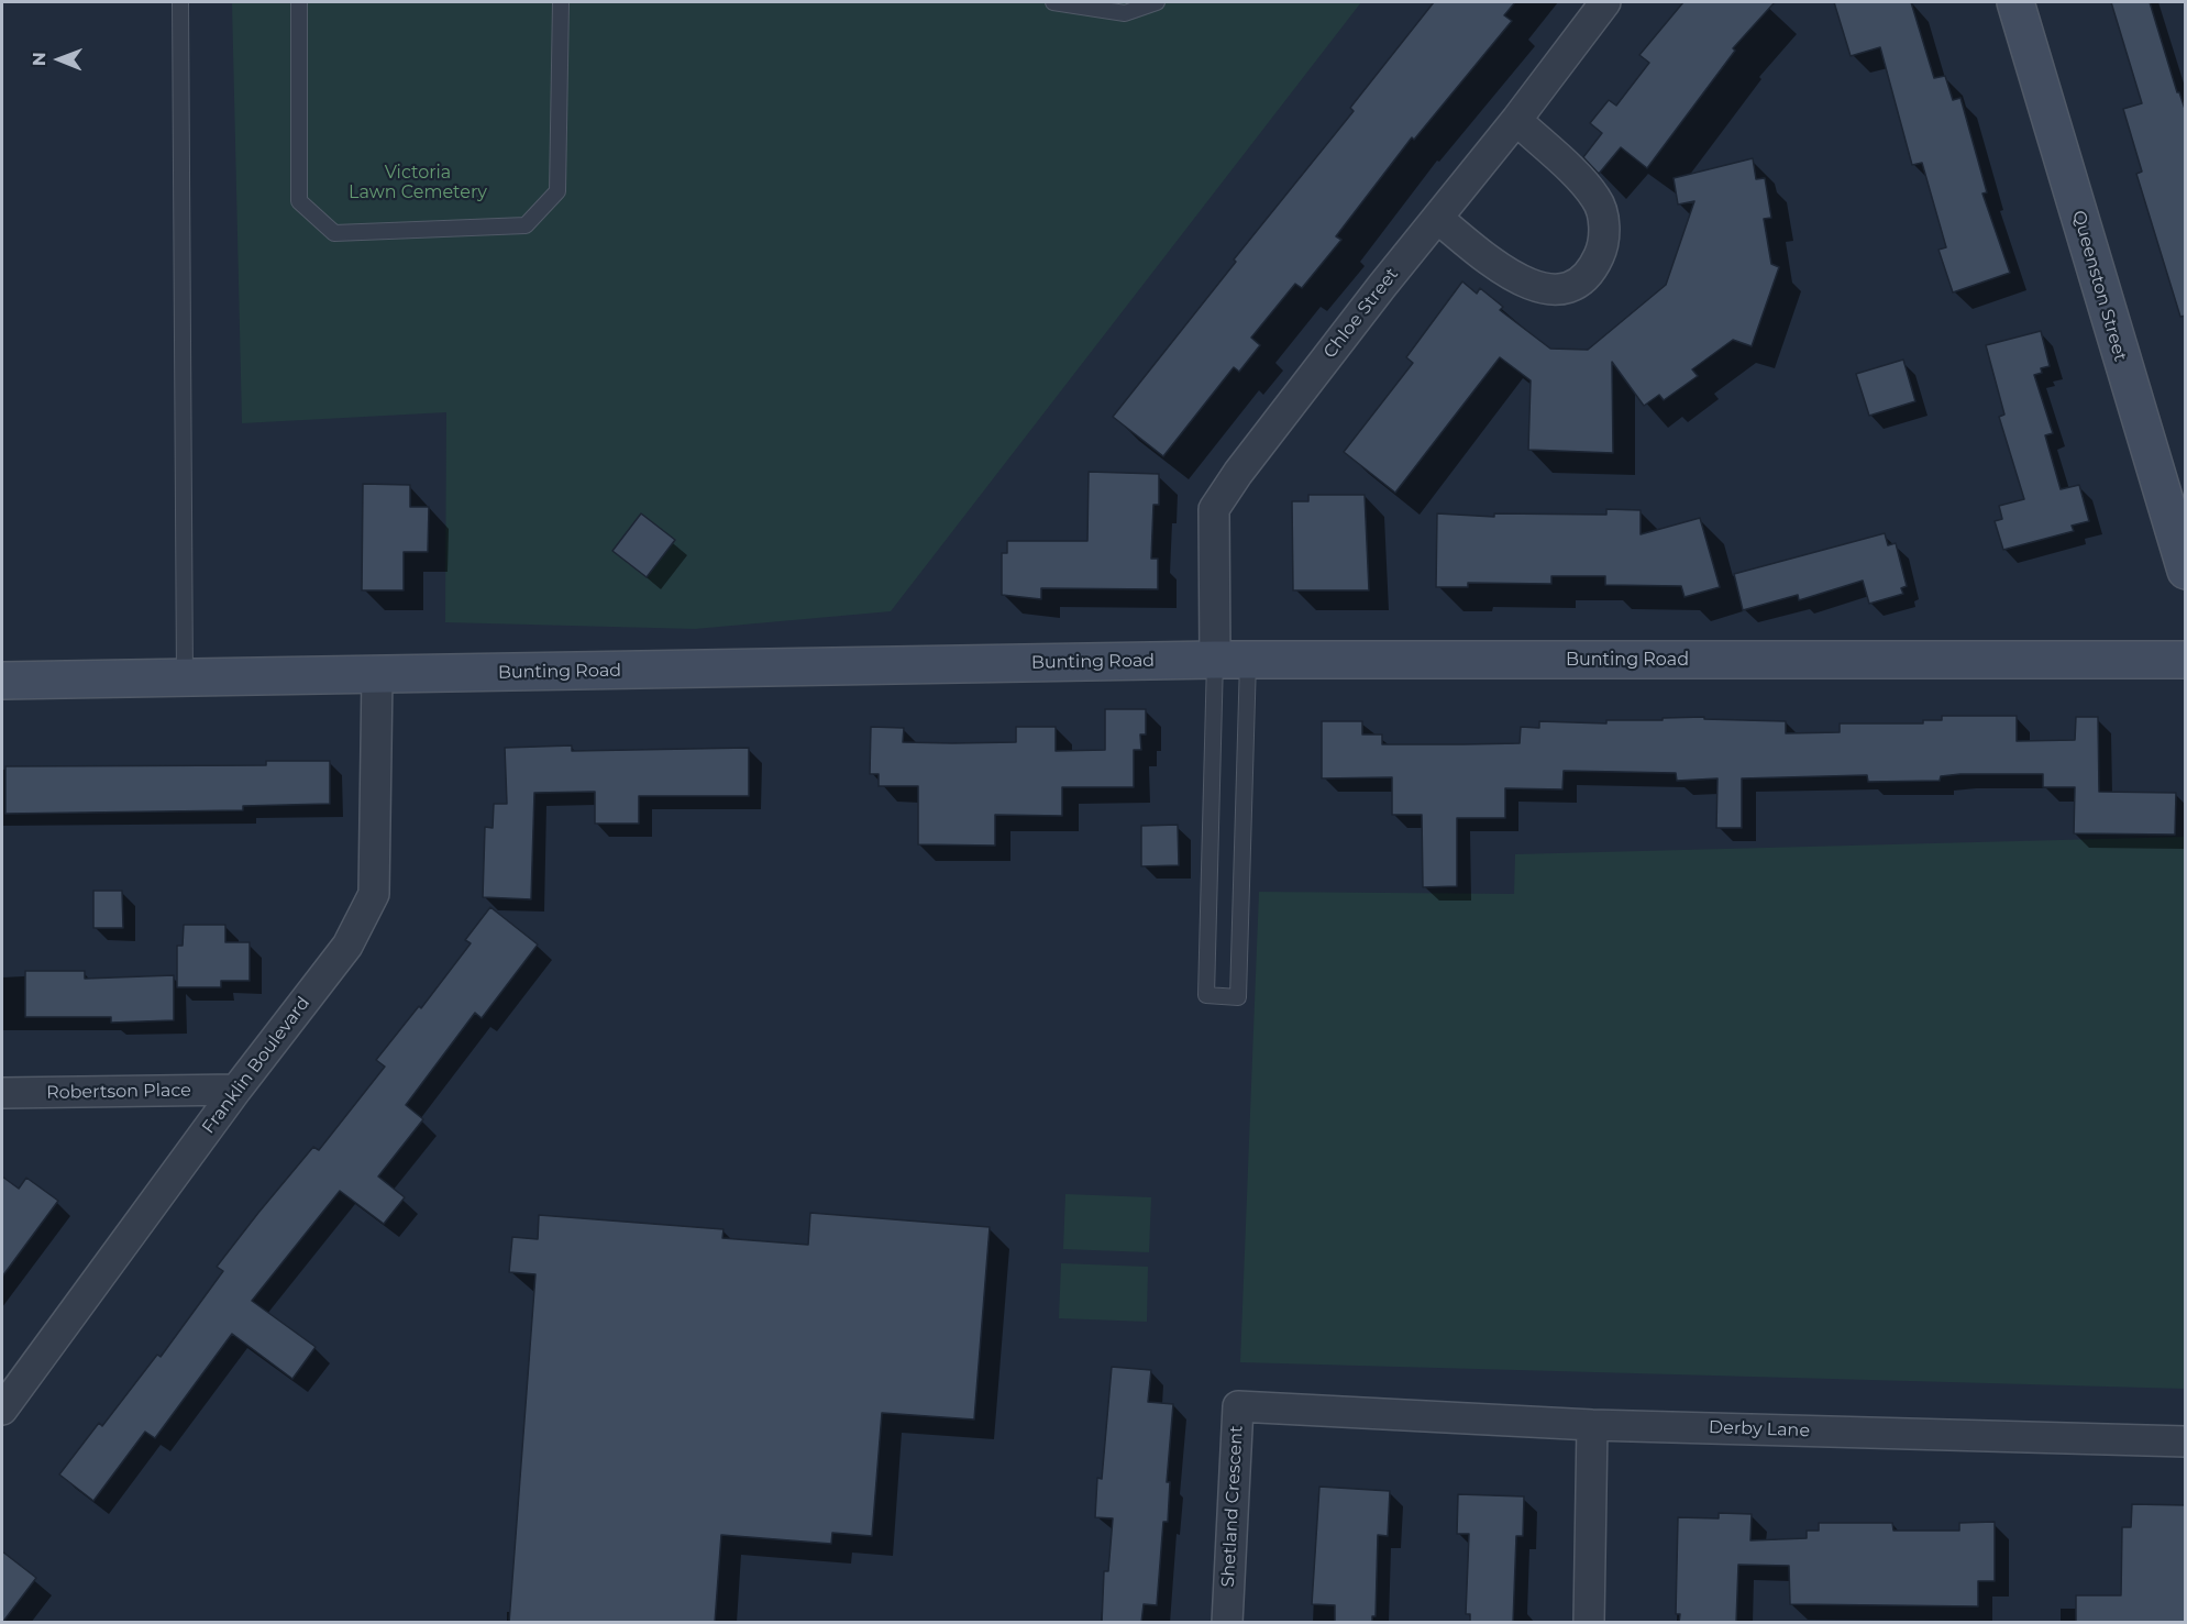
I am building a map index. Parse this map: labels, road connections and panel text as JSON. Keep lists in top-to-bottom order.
{
  "streets": {
    "main road": ["Queenston Street", "Bunting Road"],
    "street": [
      "Chloe Street",
      "Franklin Boulevard",
      "Robertson Place",
      "Derby Lane",
      "Shetland Crescent"
    ]
  },
  "crossings": [
    ["Chloe Street", "Bunting Road"],
    ["Bunting Road", "Franklin Boulevard"],
    ["Franklin Boulevard", "Robertson Place"],
    ["Derby Lane", "Shetland Crescent"]
  ],
  "parks": ["Victoria Lawn Cemetery"],
  "north": "left"
}
